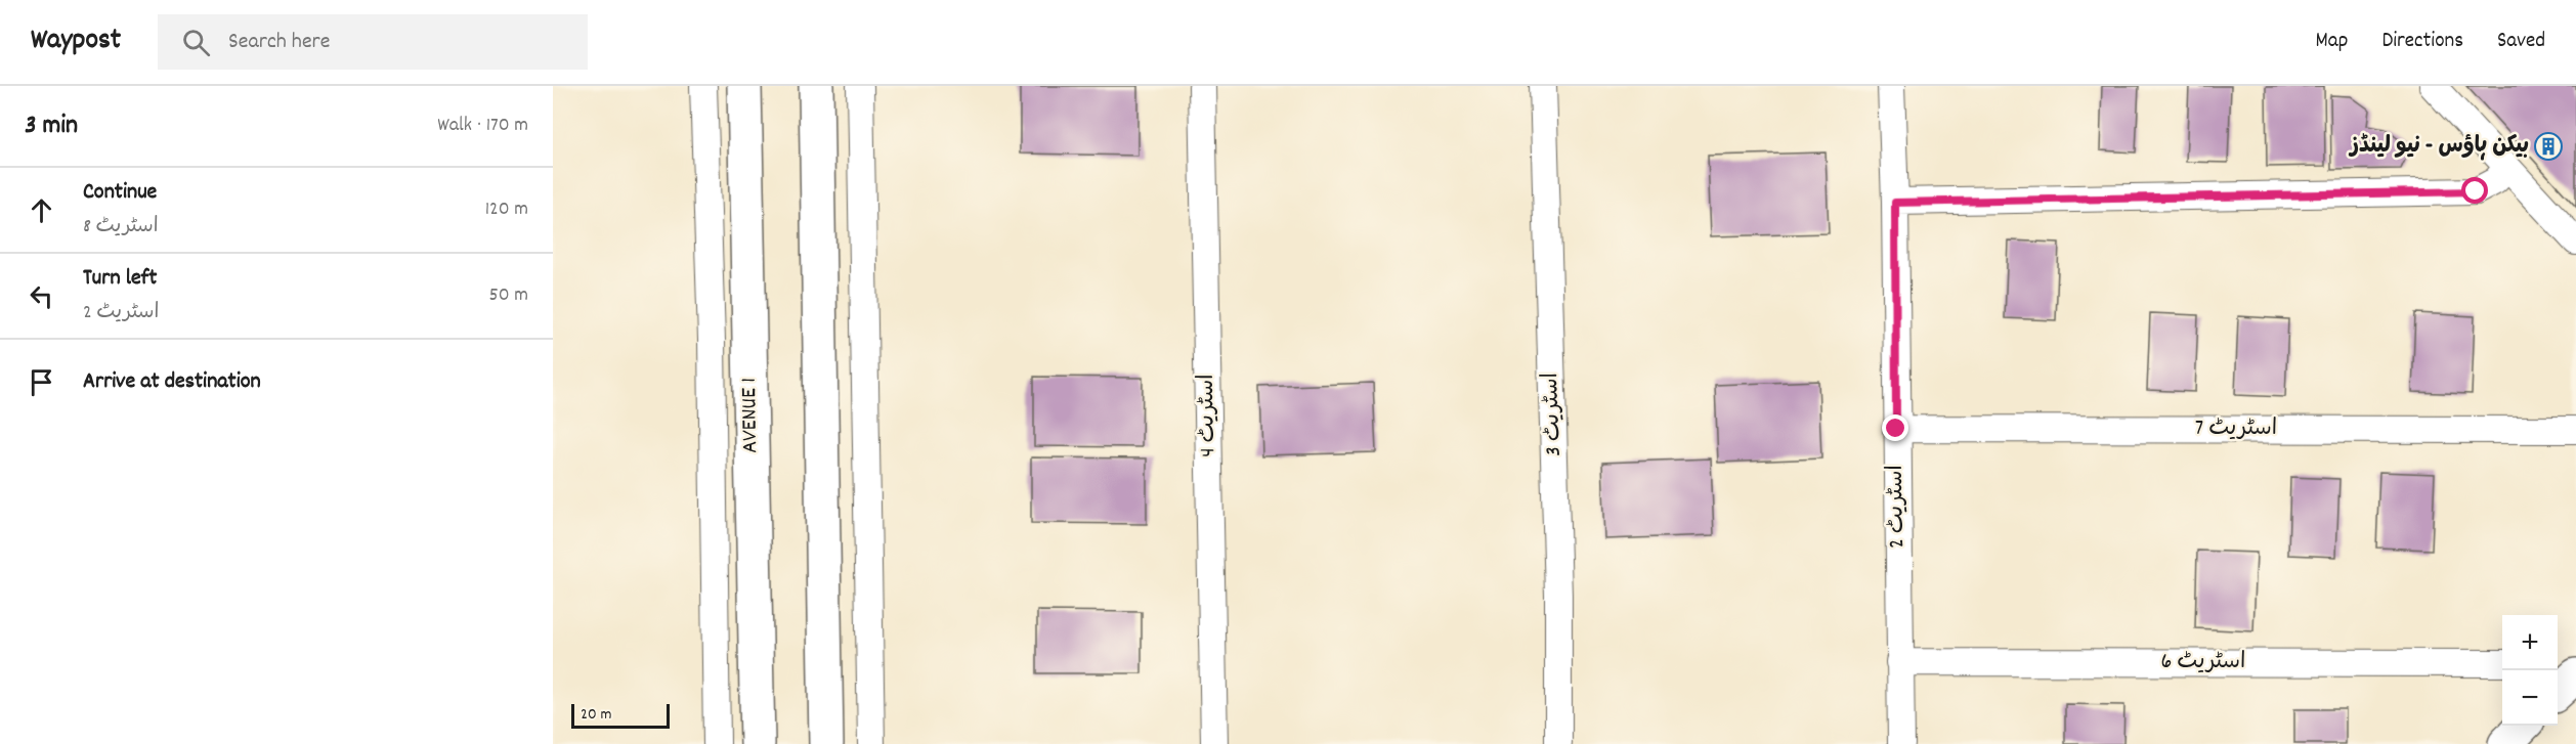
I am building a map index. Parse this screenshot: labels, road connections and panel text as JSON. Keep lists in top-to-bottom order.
{
  "streets": {
    "main road": ["AVENUE 1"],
    "street": [
      "اسٹریٹ 3",
      "اسٹریٹ 4",
      "اسٹریٹ 7",
      "اسٹریٹ 2",
      "اسٹریٹ 6"
    ]
  },
  "crossings": [
    ["اسٹریٹ 7", "اسٹریٹ 2"],
    ["اسٹریٹ 2", "اسٹریٹ 6"]
  ],
  "places": {
    "building": ["بیکن ہاؤس - نیو لینڈز"]
  },
  "scale_bar": "20 m",
  "page": {
    "header": "Waypost",
    "search": "Search here",
    "nav": ["Map", "Directions", "Saved"],
    "heading": ["3 min", "Walk · 170 m"],
    "list": [
      ["Continue", "اسٹریٹ 8", "120 m"],
      ["Turn left", "اسٹریٹ 2", "50 m"],
      "Arrive at destination"
    ],
    "map_buttons": ["+", "−"],
    "scale": "20 m"
  }
}
